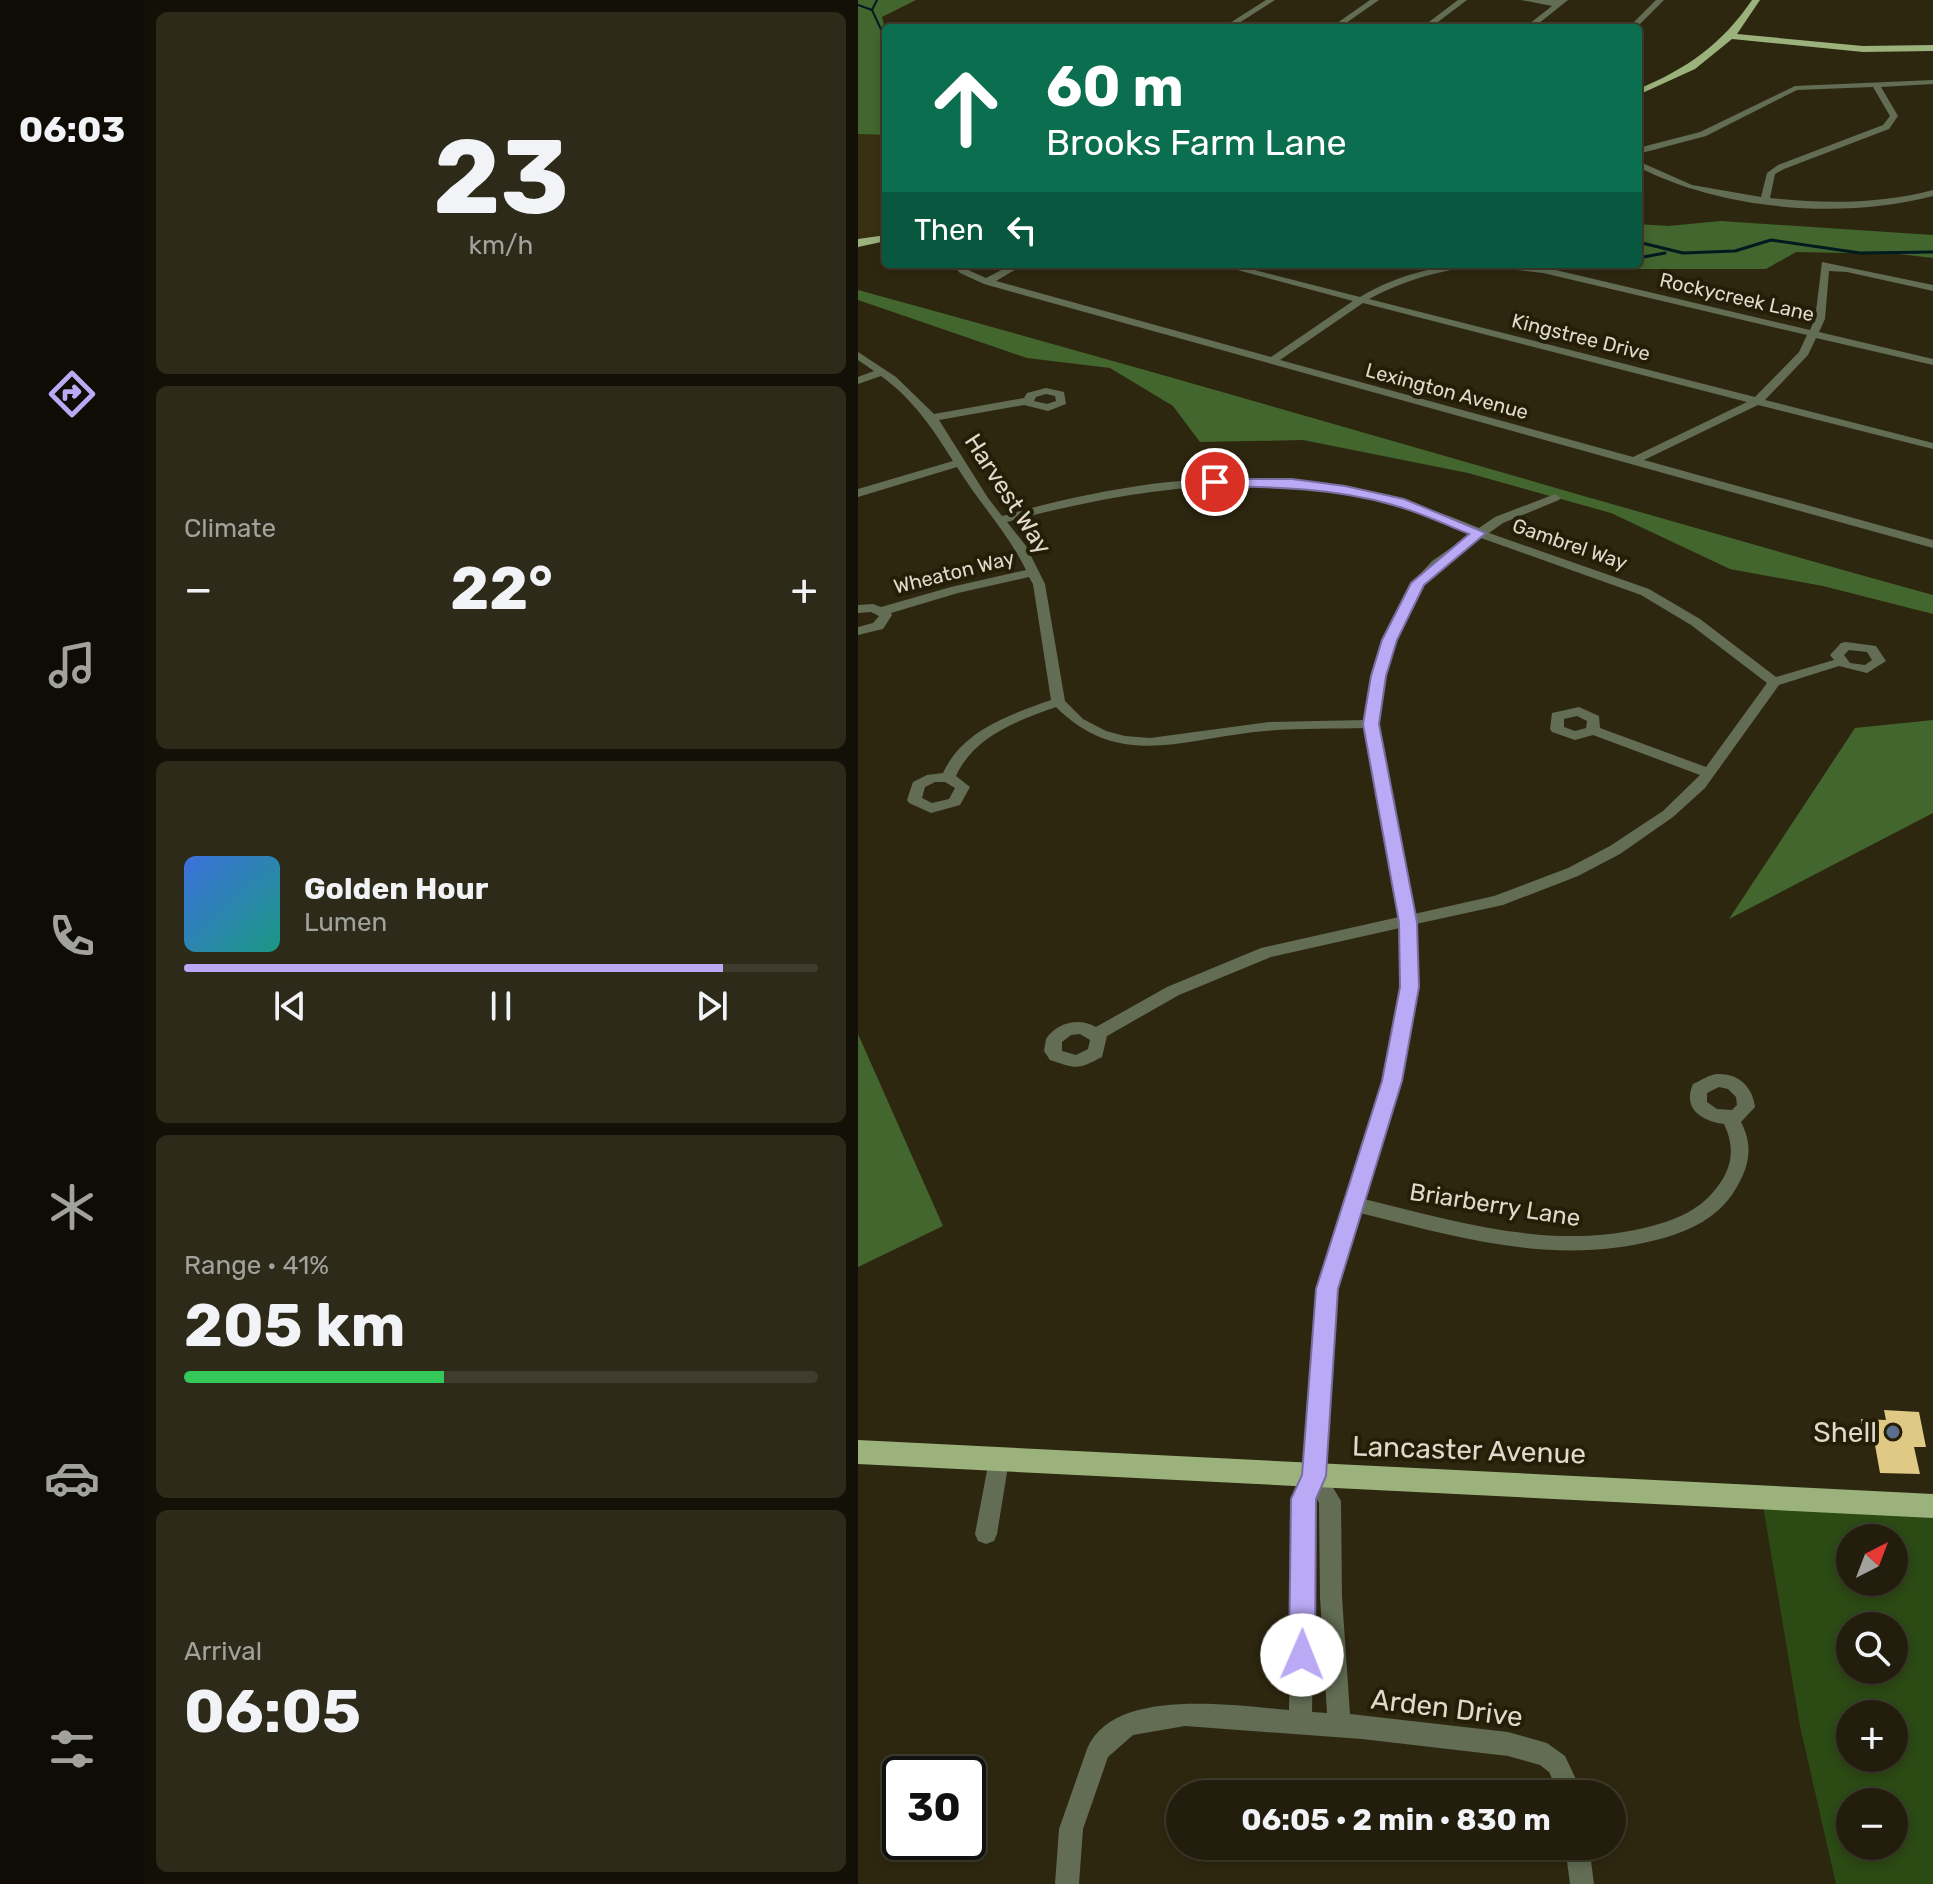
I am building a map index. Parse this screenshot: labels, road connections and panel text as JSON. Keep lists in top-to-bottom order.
{
  "streets": {
    "main road": ["Lancaster Avenue"],
    "street": [
      "Rockycreek Lane",
      "Kingstree Drive",
      "Lexington Avenue",
      "Harvest Way",
      "Gambrel Way",
      "Wheaton Way",
      "Briarberry Lane",
      "Arden Drive"
    ]
  },
  "crossings": [
    ["Rockycreek Lane", "Kingstree Drive"],
    ["Rockycreek Lane", "Lexington Avenue"],
    ["Harvest Way", "Gambrel Way"],
    ["Harvest Way", "Wheaton Way"]
  ],
  "places": ["Shell"],
  "north": "top right",
  "page": {
    "tabs": "06:03",
    "tile": [
      ["23", "km/h"],
      "Climate",
      ["Range · 41%", "205 km"],
      ["Arrival", "06:05"]
    ],
    "turn": ["60 m", "Brooks Farm Lane"],
    "then": "Then",
    "heat": ["−", "22°", "+"],
    "song": ["Golden Hour", "Lumen"],
    "map_buttons": ["+", "−"],
    "limit": "30",
    "trip": "06:05 · 2 min · 830 m"
  }
}
